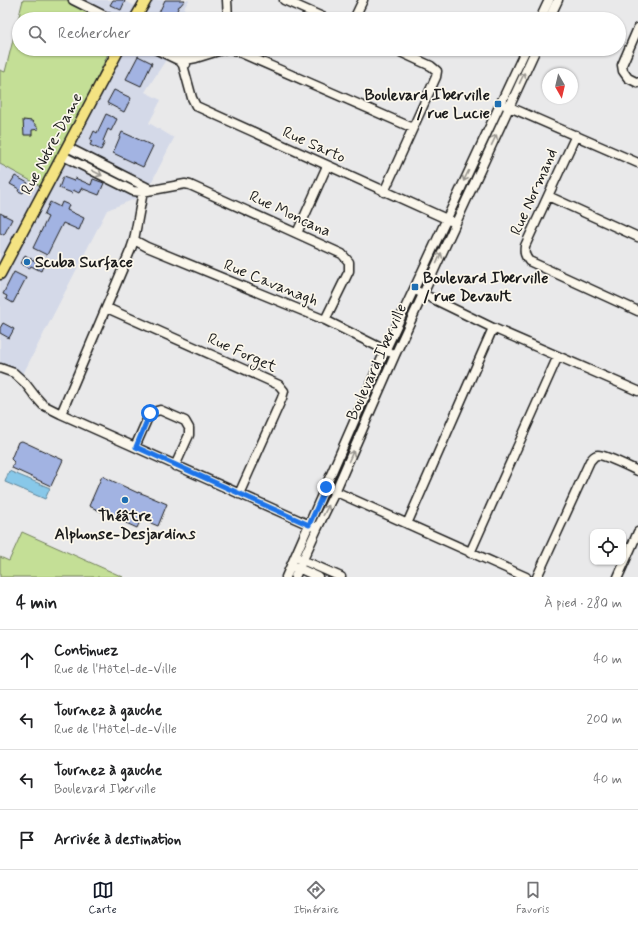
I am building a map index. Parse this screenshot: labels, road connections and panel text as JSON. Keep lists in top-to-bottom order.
{
  "streets": {
    "main road": ["Rue Notre-Dame"],
    "street": [
      "Rue Sarto",
      "Rue Normand",
      "Rue Moncana",
      "Rue Cavanagh",
      "Rue Forget",
      "Boulevard Iberville"
    ]
  },
  "crossings": [
    ["Rue Sarto", "Boulevard Iberville"],
    ["Rue Moncana", "Rue Cavanagh"],
    ["Rue Cavanagh", "Boulevard Iberville"]
  ],
  "places": {
    "transit": ["Boulevard Iberville / rue Lucie", "Boulevard Iberville / rue Devault"],
    "other": ["Scuba Surface", "Théâtre Alphonse-Desjardins"]
  },
  "north": "bottom",
  "page": {
    "search": "Rechercher",
    "heading": ["4 min", "À pied · 280 m"],
    "list": [
      ["Continuez", "Rue de l'Hôtel-de-Ville", "40 m"],
      ["Tournez à gauche", "Rue de l'Hôtel-de-Ville", "200 m"],
      ["Tournez à gauche", "Boulevard Iberville", "40 m"],
      "Arrivée à destination"
    ],
    "nav": ["Carte", "Itinéraire", "Favoris"]
  }
}
